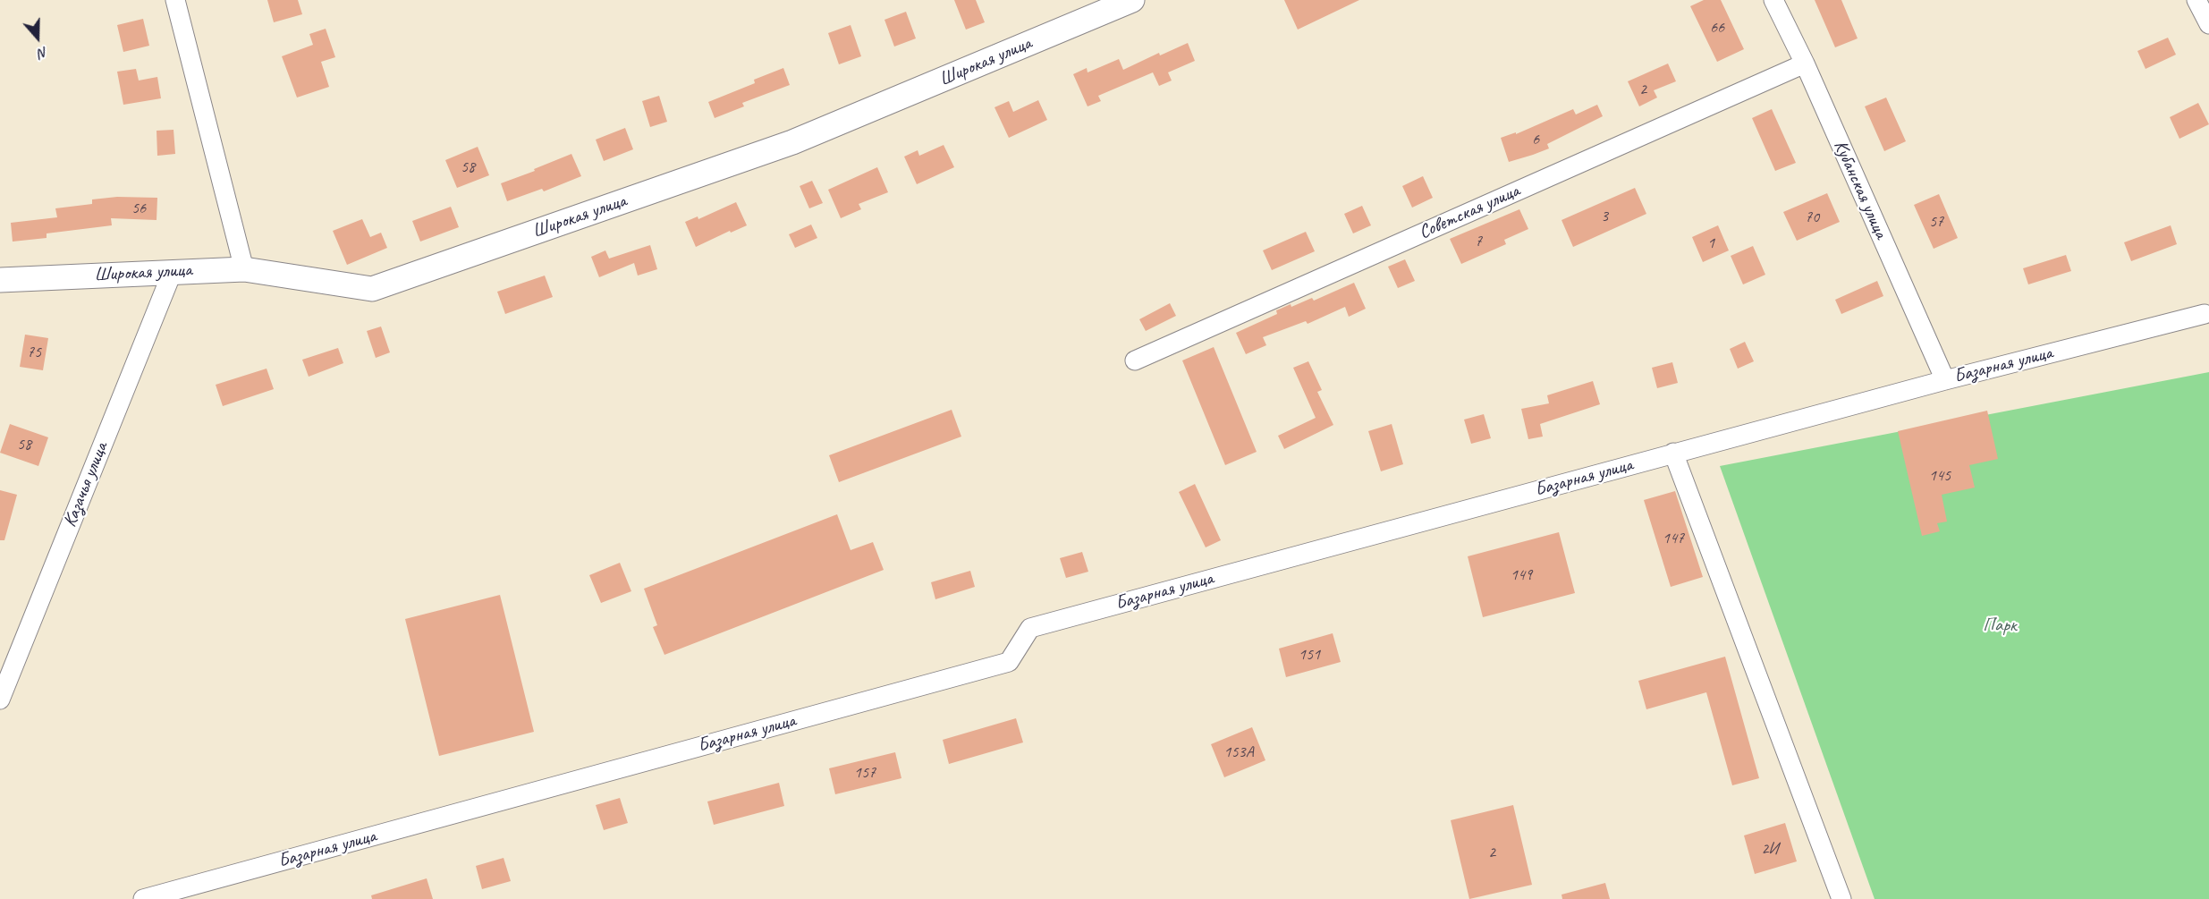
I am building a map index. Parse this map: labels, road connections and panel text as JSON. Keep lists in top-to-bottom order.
{
  "streets": {
    "street": [
      "Широкая улица",
      "Кубанская улица",
      "Советская улица",
      "Базарная улица",
      "Казачья улица"
    ]
  },
  "crossings": [
    ["Широкая улица", "Казачья улица"],
    ["Кубанская улица", "Советская улица"],
    ["Кубанская улица", "Базарная улица"]
  ],
  "parks": ["Парк"],
  "house_numbers": [
    "66",
    "2",
    "6",
    "58",
    "56",
    "3",
    "70",
    "57",
    "7",
    "1",
    "75",
    "58",
    "145",
    "147",
    "149",
    "151",
    "153А",
    "157",
    "2И",
    "2"
  ],
  "north": "bottom"
}
